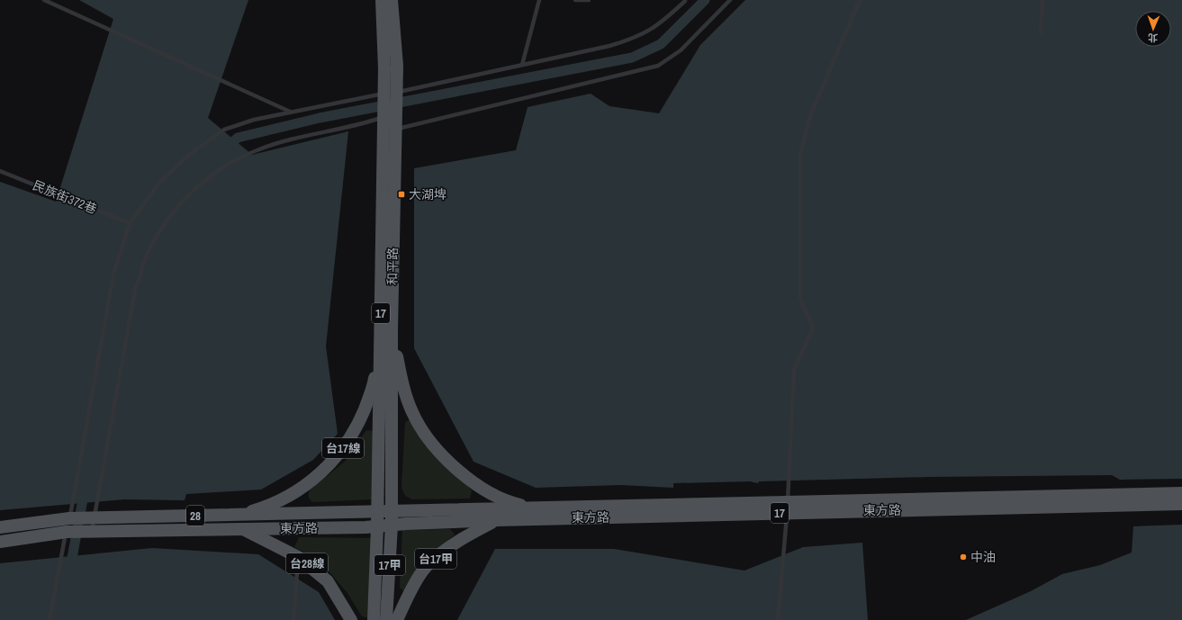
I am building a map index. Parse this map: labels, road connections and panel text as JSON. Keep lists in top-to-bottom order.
{
  "streets": {
    "main road": [
      "和平路",
      "17",
      "台17線",
      "東方路",
      "28",
      "台17甲",
      "台28線",
      "17甲"
    ],
    "lane": ["民族街372巷"]
  },
  "crossings": [
    ["和平路", "台17線"],
    ["和平路", "東方路"],
    ["台17線", "東方路"],
    ["東方路", "台17甲"],
    ["東方路", "台28線"]
  ],
  "places": {
    "transit": ["大湖埤"],
    "other": ["中油"]
  },
  "north": "bottom"
}
